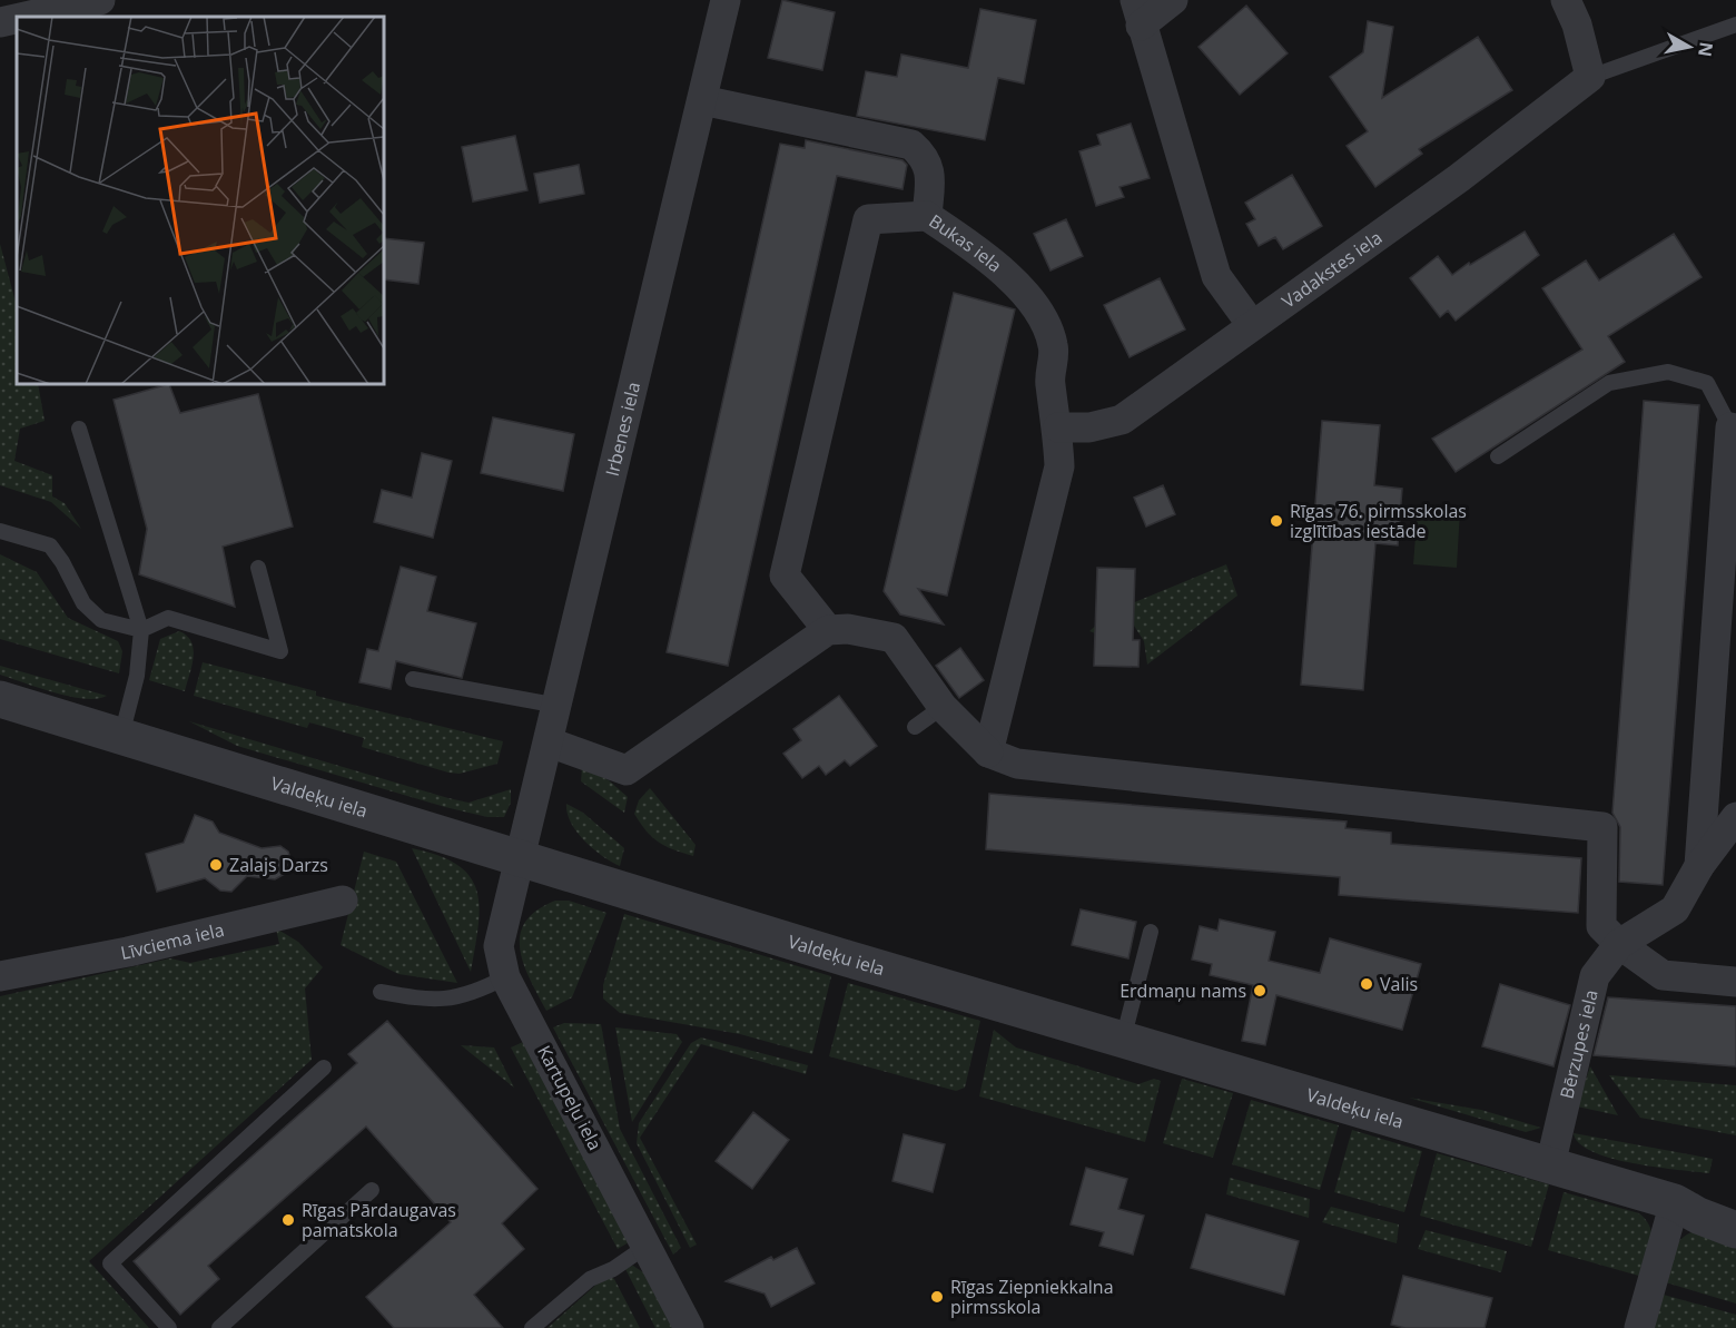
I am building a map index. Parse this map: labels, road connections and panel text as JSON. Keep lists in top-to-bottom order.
{
  "streets": {
    "street": [
      "Bukas iela",
      "Vadakstes iela",
      "Irbenes iela",
      "Valdeķu iela",
      "Līvciema iela",
      "Bērzupes iela",
      "Kartupeļu iela"
    ]
  },
  "crossings": [
    ["Bukas iela", "Vadakstes iela"],
    ["Bukas iela", "Irbenes iela"],
    ["Irbenes iela", "Valdeķu iela"],
    ["Irbenes iela", "Kartupeļu iela"],
    ["Valdeķu iela", "Bērzupes iela"],
    ["Valdeķu iela", "Kartupeļu iela"]
  ],
  "places": [
    "Rīgas 76. pirmsskolas izglītības iestāde",
    "Zalajs Darzs",
    "Valis",
    "Erdmaņu nams",
    "Rīgas Pārdaugavas pamatskola",
    "Rīgas Ziepniekkalna pirmsskola"
  ],
  "north": "right"
}
